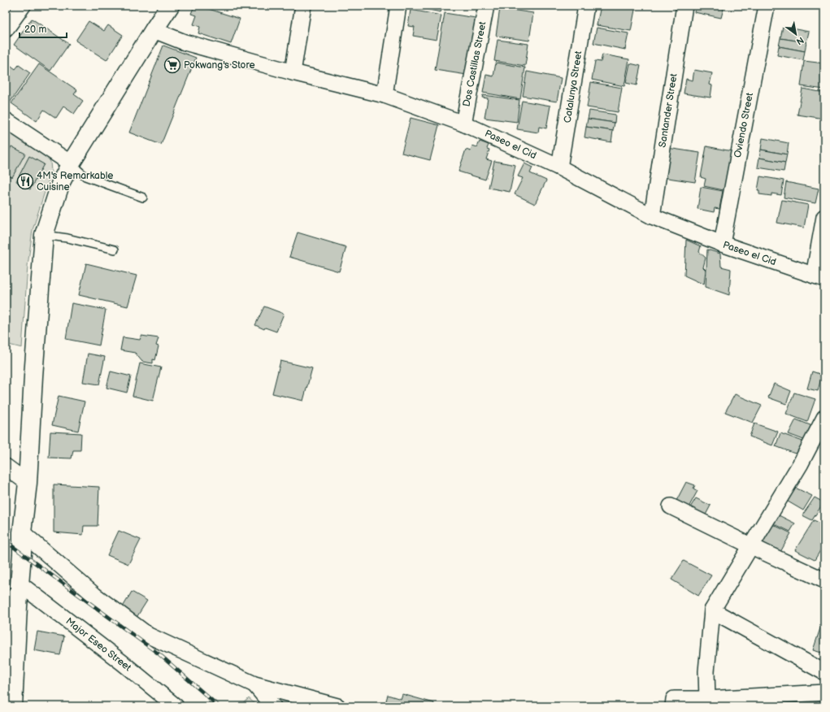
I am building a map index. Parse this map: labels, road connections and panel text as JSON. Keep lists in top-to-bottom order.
{
  "streets": {
    "street": [
      "Dos Castillas Street",
      "Catalunya Street",
      "Santander Street",
      "Oviendo Street",
      "Paseo el Cid",
      "Major Eseo Street"
    ]
  },
  "crossings": [
    ["Dos Castillas Street", "Paseo el Cid"],
    ["Catalunya Street", "Paseo el Cid"],
    ["Santander Street", "Paseo el Cid"],
    ["Oviendo Street", "Paseo el Cid"]
  ],
  "places": {
    "supermarket": ["Pokwang's Store"],
    "restaurant": ["4M's Remarkable Cuisine"]
  },
  "scale_bar": "20 m",
  "north": "bottom right"
}
